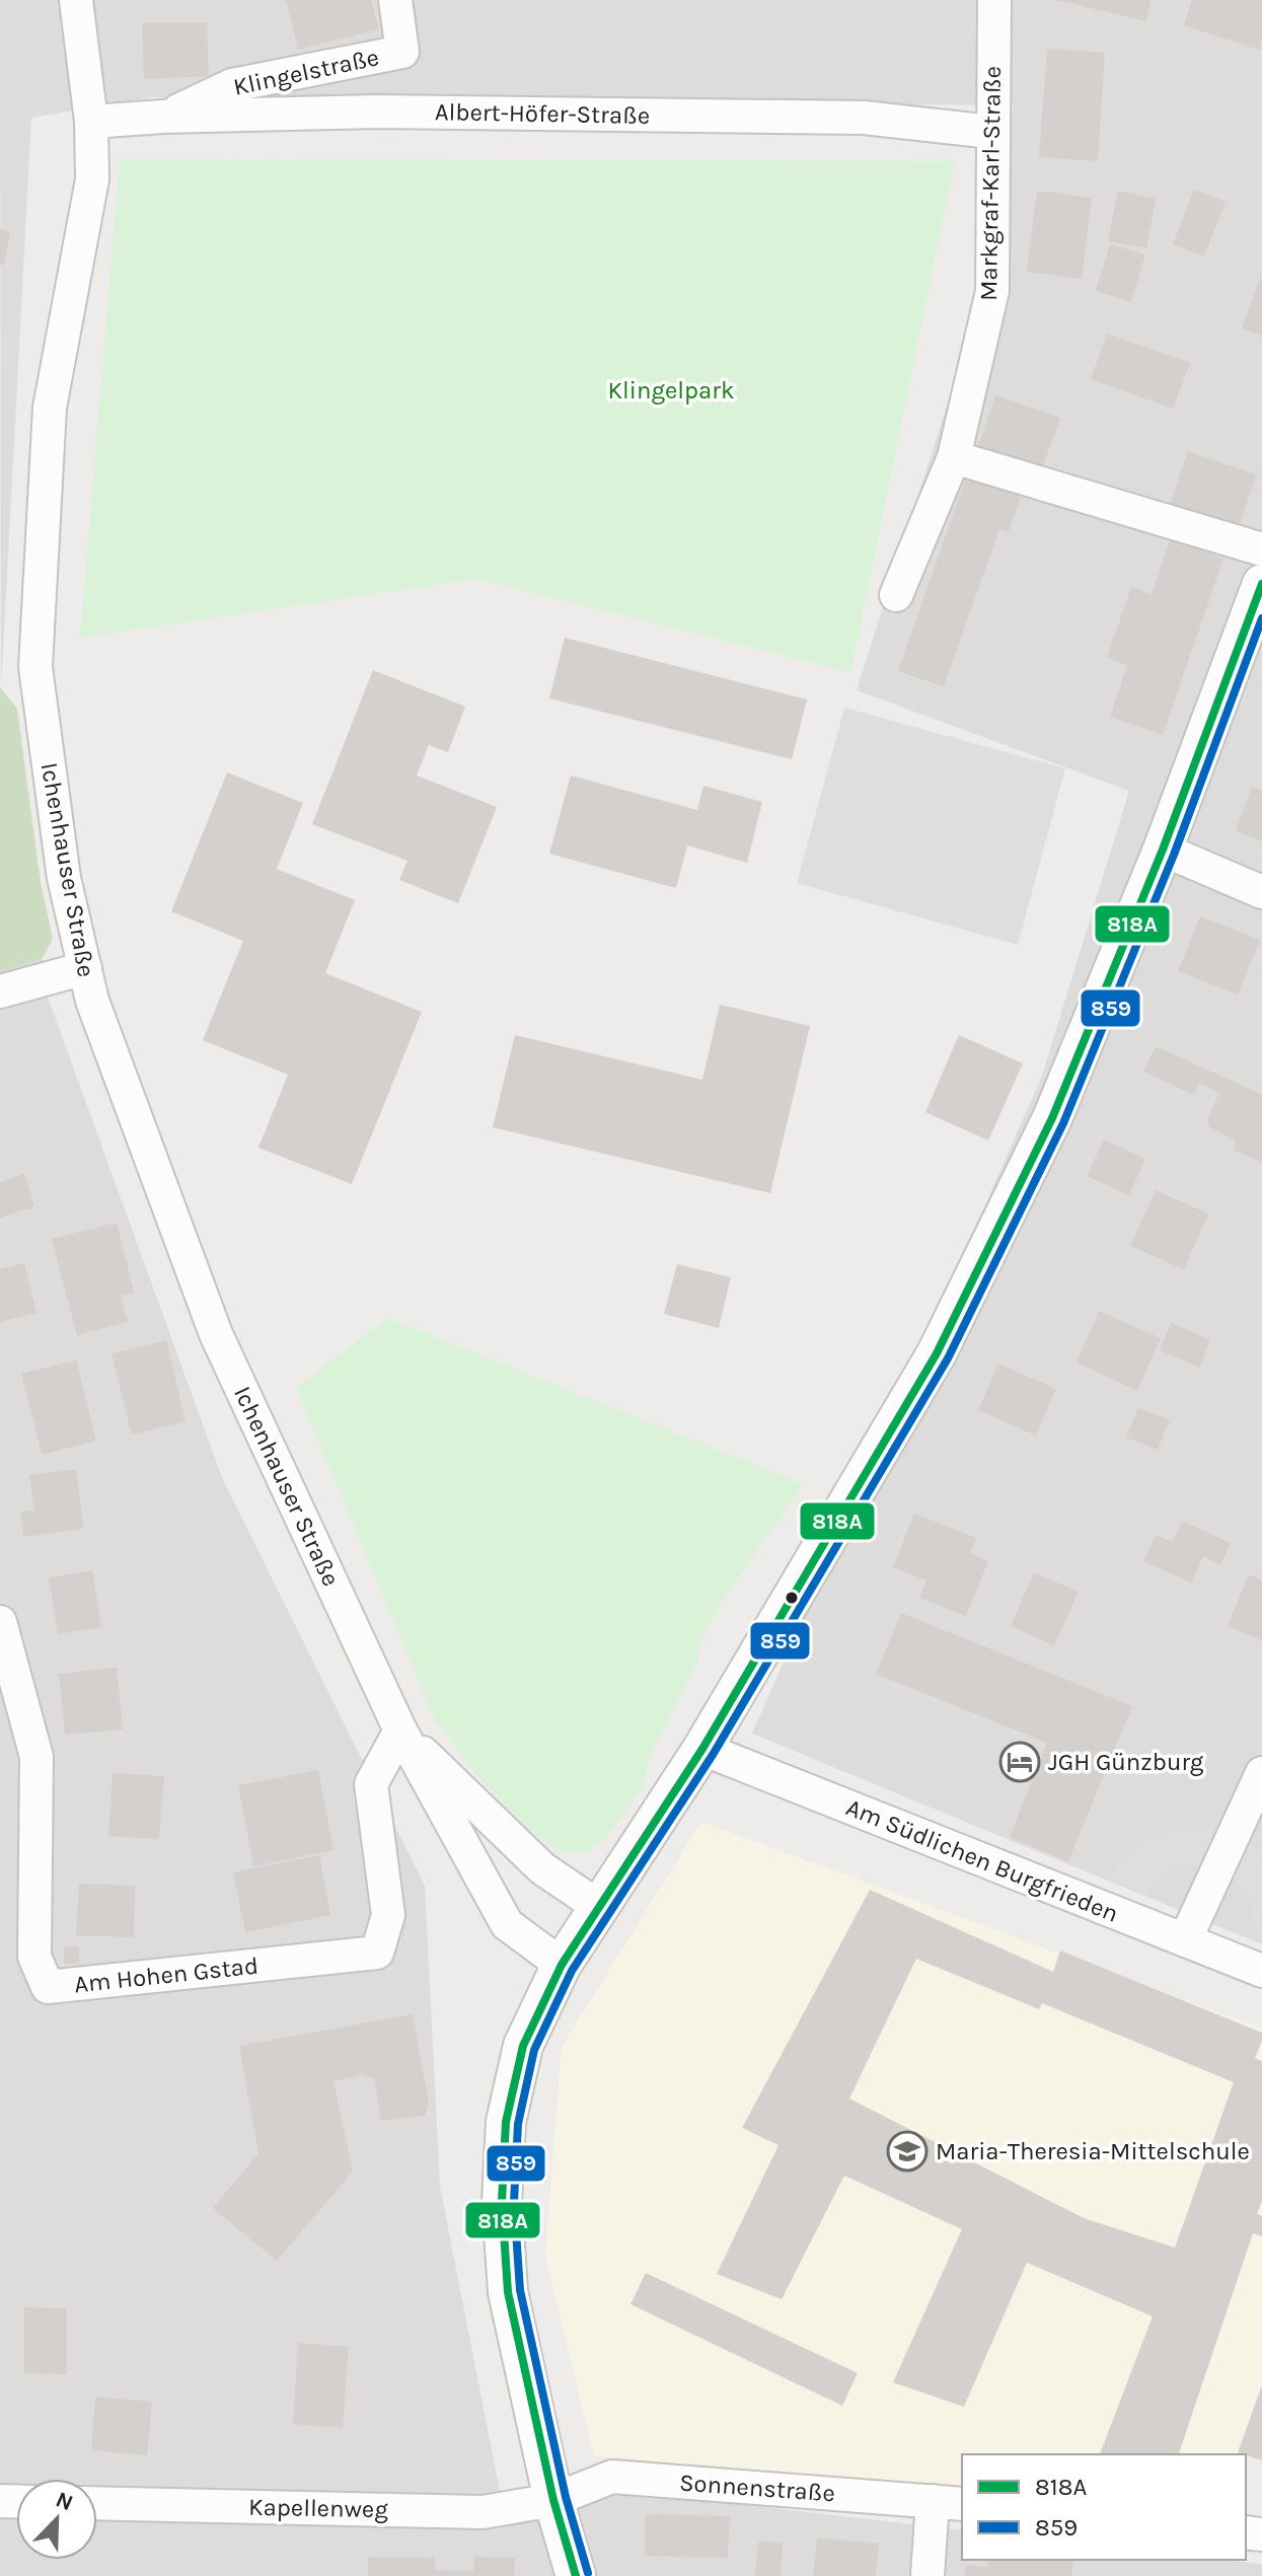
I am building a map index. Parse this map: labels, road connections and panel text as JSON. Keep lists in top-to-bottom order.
{
  "streets": {
    "street": [
      "Klingelstraße",
      "Albert-Höfer-Straße",
      "Markgraf-Karl-Straße",
      "Ichenhauser Straße",
      "Am Südlichen Burgfrieden",
      "Am Hohen Gstad",
      "Sonnenstraße",
      "Kapellenweg"
    ]
  },
  "crossings": [
    ["Klingelstraße", "Albert-Höfer-Straße"],
    ["Albert-Höfer-Straße", "Markgraf-Karl-Straße"],
    ["Albert-Höfer-Straße", "Ichenhauser Straße"],
    ["Ichenhauser Straße", "Am Hohen Gstad"],
    ["Sonnenstraße", "Kapellenweg"]
  ],
  "parks": ["Klingelpark"],
  "places": {
    "hotel": ["JGH Günzburg"],
    "school or university": ["Maria-Theresia-Mittelschule"]
  },
  "lines": ["transit line 818A", "transit line 859"],
  "legend": ["818A", "859"],
  "north": "top right"
}
